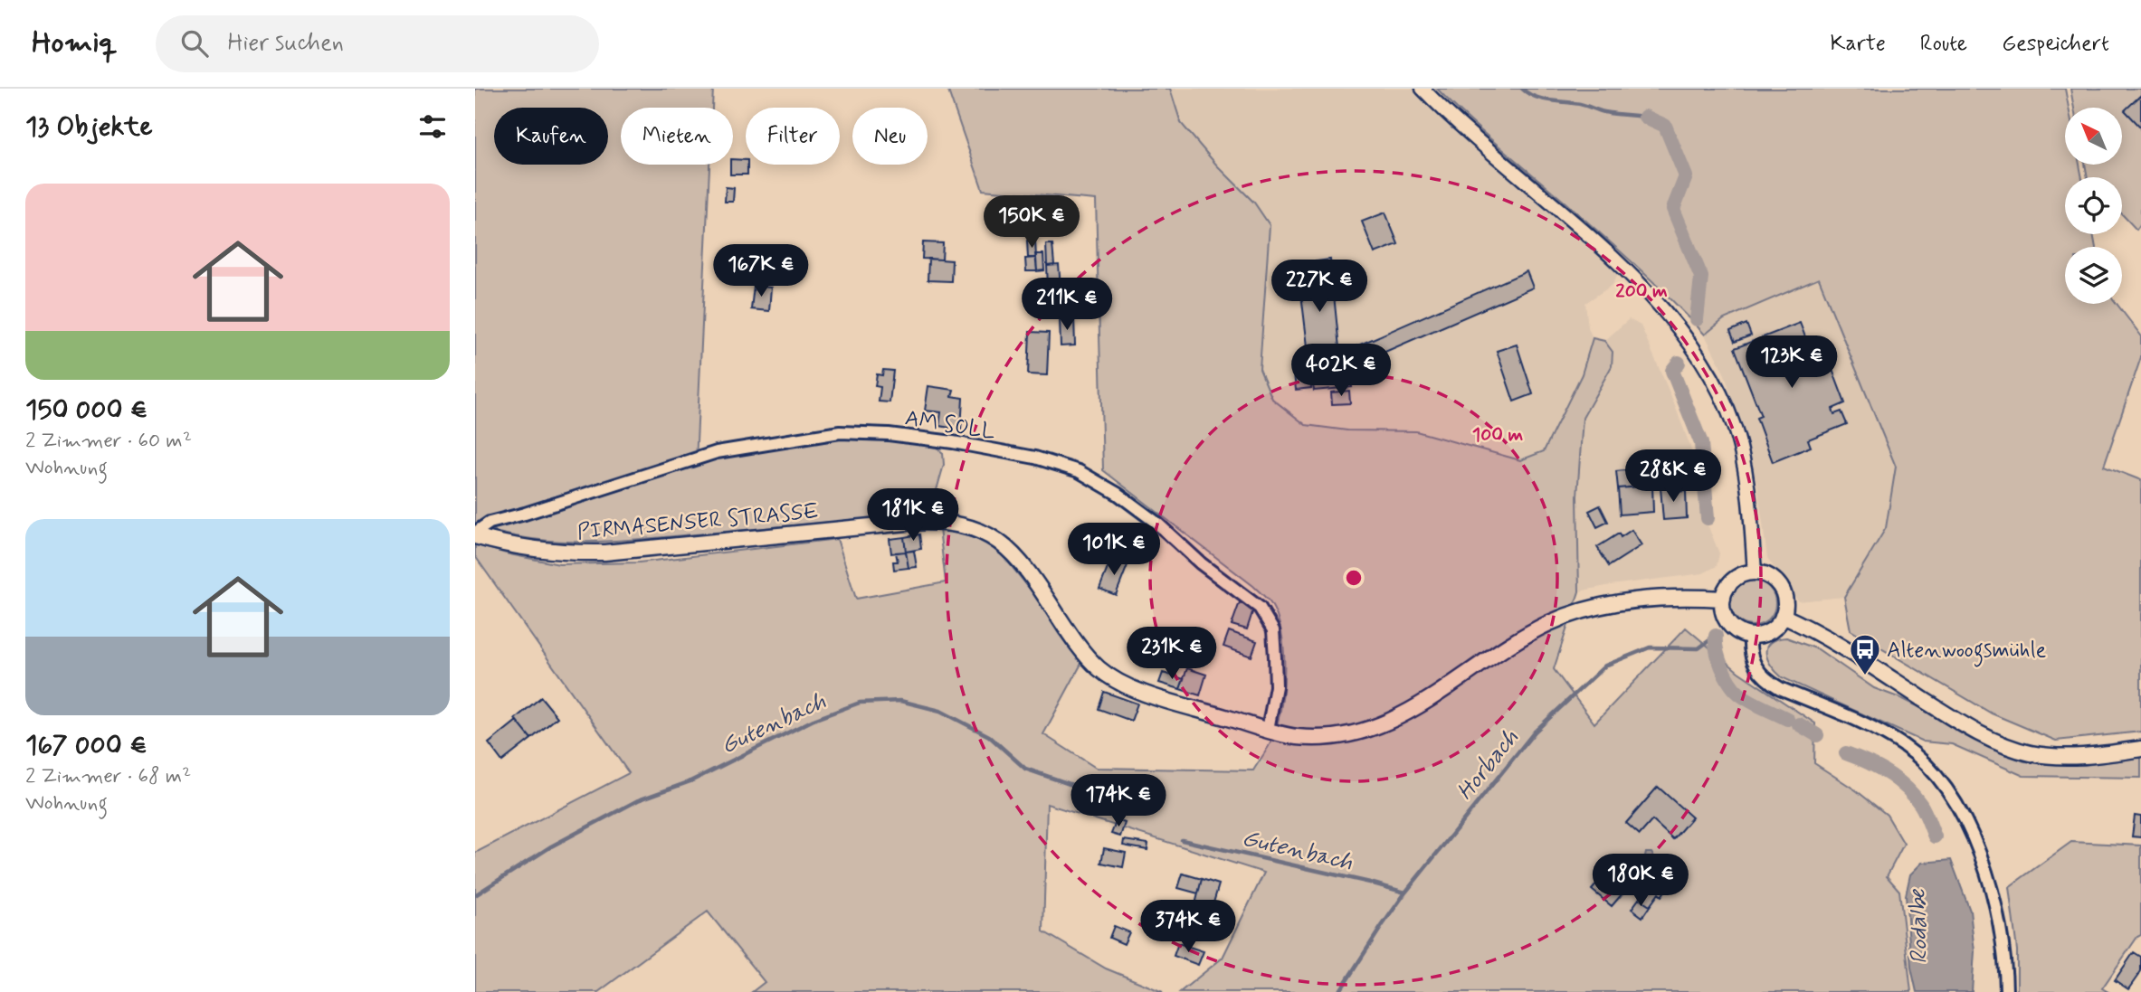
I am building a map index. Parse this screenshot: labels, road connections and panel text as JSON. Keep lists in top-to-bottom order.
{
  "streets": {
    "main road": ["PIRMASENSER STRASSE"],
    "street": ["AM SOLL"]
  },
  "crossings": [
    ["AM SOLL", "PIRMASENSER STRASSE"]
  ],
  "water": ["Gutenbach", "Horbach", "Rodalbe"],
  "places": {
    "bus stop": ["Altenwoogsmühle"]
  },
  "north": "top left",
  "page": {
    "header": "Homiq",
    "search": "Hier suchen",
    "nav": ["Karte", "Route", "Gespeichert"],
    "heading": "13 Objekte",
    "chip": [
      "Kaufen",
      "Mieten",
      "Filter",
      "Neu"
    ],
    "list": [
      {
        "name": "150 000 €",
        "note": "2 Zimmer · 60 m² · Wohnung"
      },
      {
        "name": "167 000 €",
        "note": "2 Zimmer · 68 m² · Wohnung"
      }
    ],
    "price": [
      "150K €",
      "167K €",
      "227K €",
      "211K €",
      "123K €",
      "402K €",
      "288K €",
      "181K €",
      "101K €",
      "231K €",
      "174K €",
      "180K €",
      "374K €"
    ]
  },
  "rings": ["200 m", "100 m"]
}
